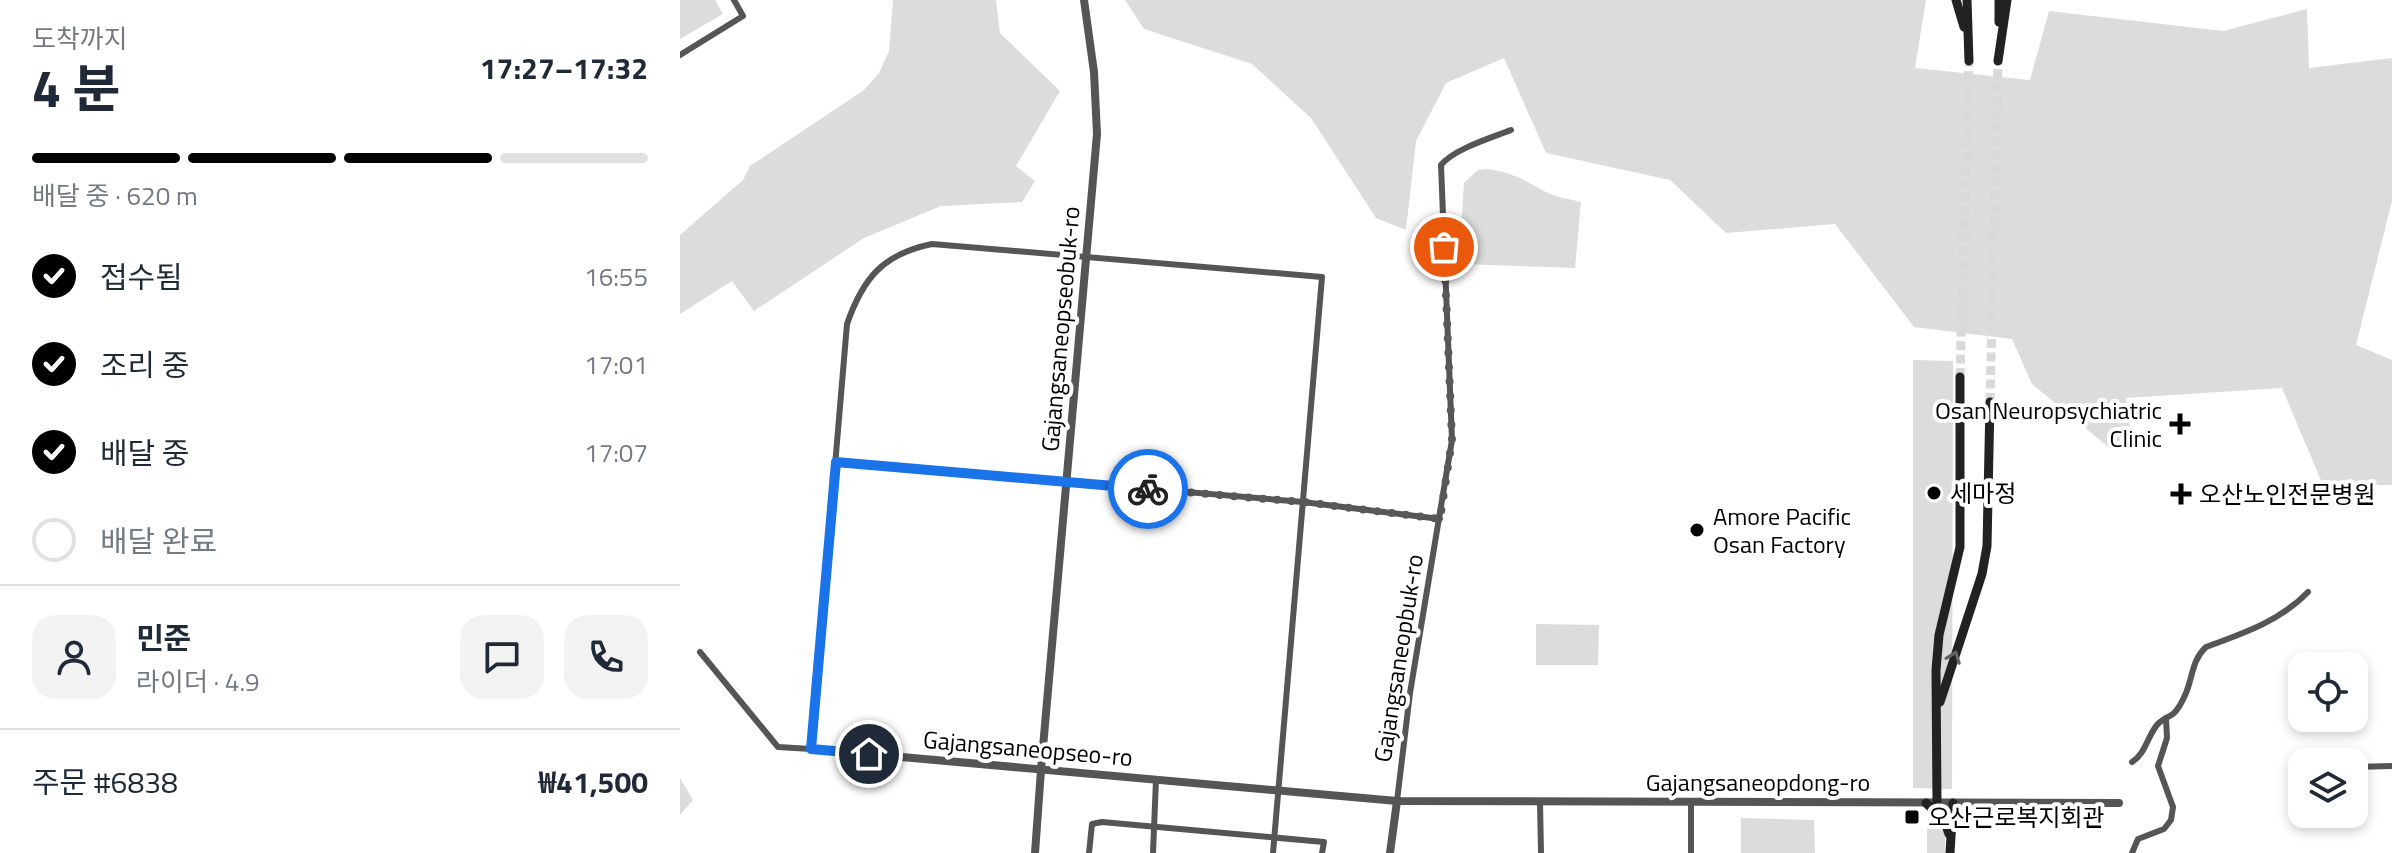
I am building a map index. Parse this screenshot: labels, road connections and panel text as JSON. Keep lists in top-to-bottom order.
{
  "streets": {
    "street": [
      "Gajangsaneopseobuk-ro",
      "Gajangsaneopbuk-ro",
      "Gajangsaneopseo-ro",
      "Gajangsaneopdong-ro"
    ]
  },
  "crossings": [
    ["Gajangsaneopseobuk-ro", "Gajangsaneopseo-ro"],
    ["Gajangsaneopbuk-ro", "Gajangsaneopseo-ro"],
    ["Gajangsaneopbuk-ro", "Gajangsaneopdong-ro"],
    ["Gajangsaneopseo-ro", "Gajangsaneopdong-ro"]
  ],
  "places": {
    "health": ["Osan Neuropsychiatric Clinic", "오산노인전문병원"],
    "other": ["세마정", "Amore Pacific Osan Factory"],
    "transit": ["오산근로복지회관"]
  },
  "page": {
    "heading": ["4 분", "도착까지", "17:27–17:32"],
    "panel": [
      "민준",
      "라이더 · 4.9",
      "주문 #6838",
      "₩41,500"
    ],
    "bar": "배달 중 · 620 m",
    "list": [
      ["접수됨", "16:55"],
      ["조리 중", "17:01"],
      ["배달 중", "17:07"],
      "배달 완료"
    ]
  }
}
